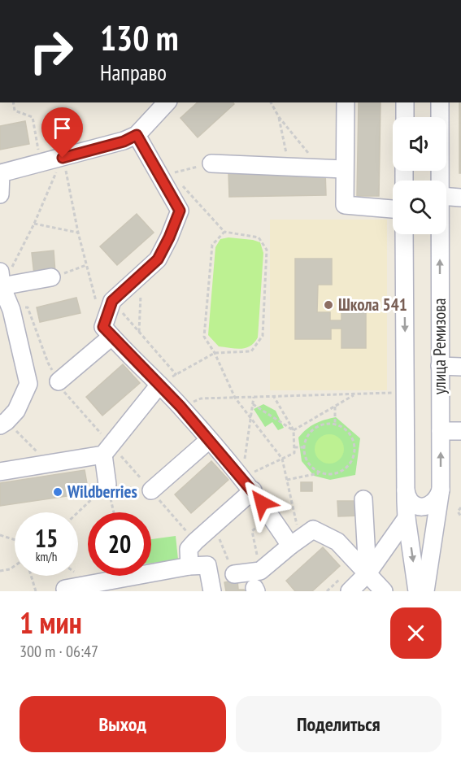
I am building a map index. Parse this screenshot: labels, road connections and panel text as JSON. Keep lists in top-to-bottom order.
{
  "streets": {
    "street": ["улица Ремизова"]
  },
  "places": ["Школа 541", "Wildberries"],
  "page": {
    "turn": ["130 m", "Направо"],
    "speed": "15 km/h",
    "limit": "20",
    "heading": ["1 мин", "300 m · 06:47"],
    "buttons": ["Выход", "Поделиться"]
  }
}
